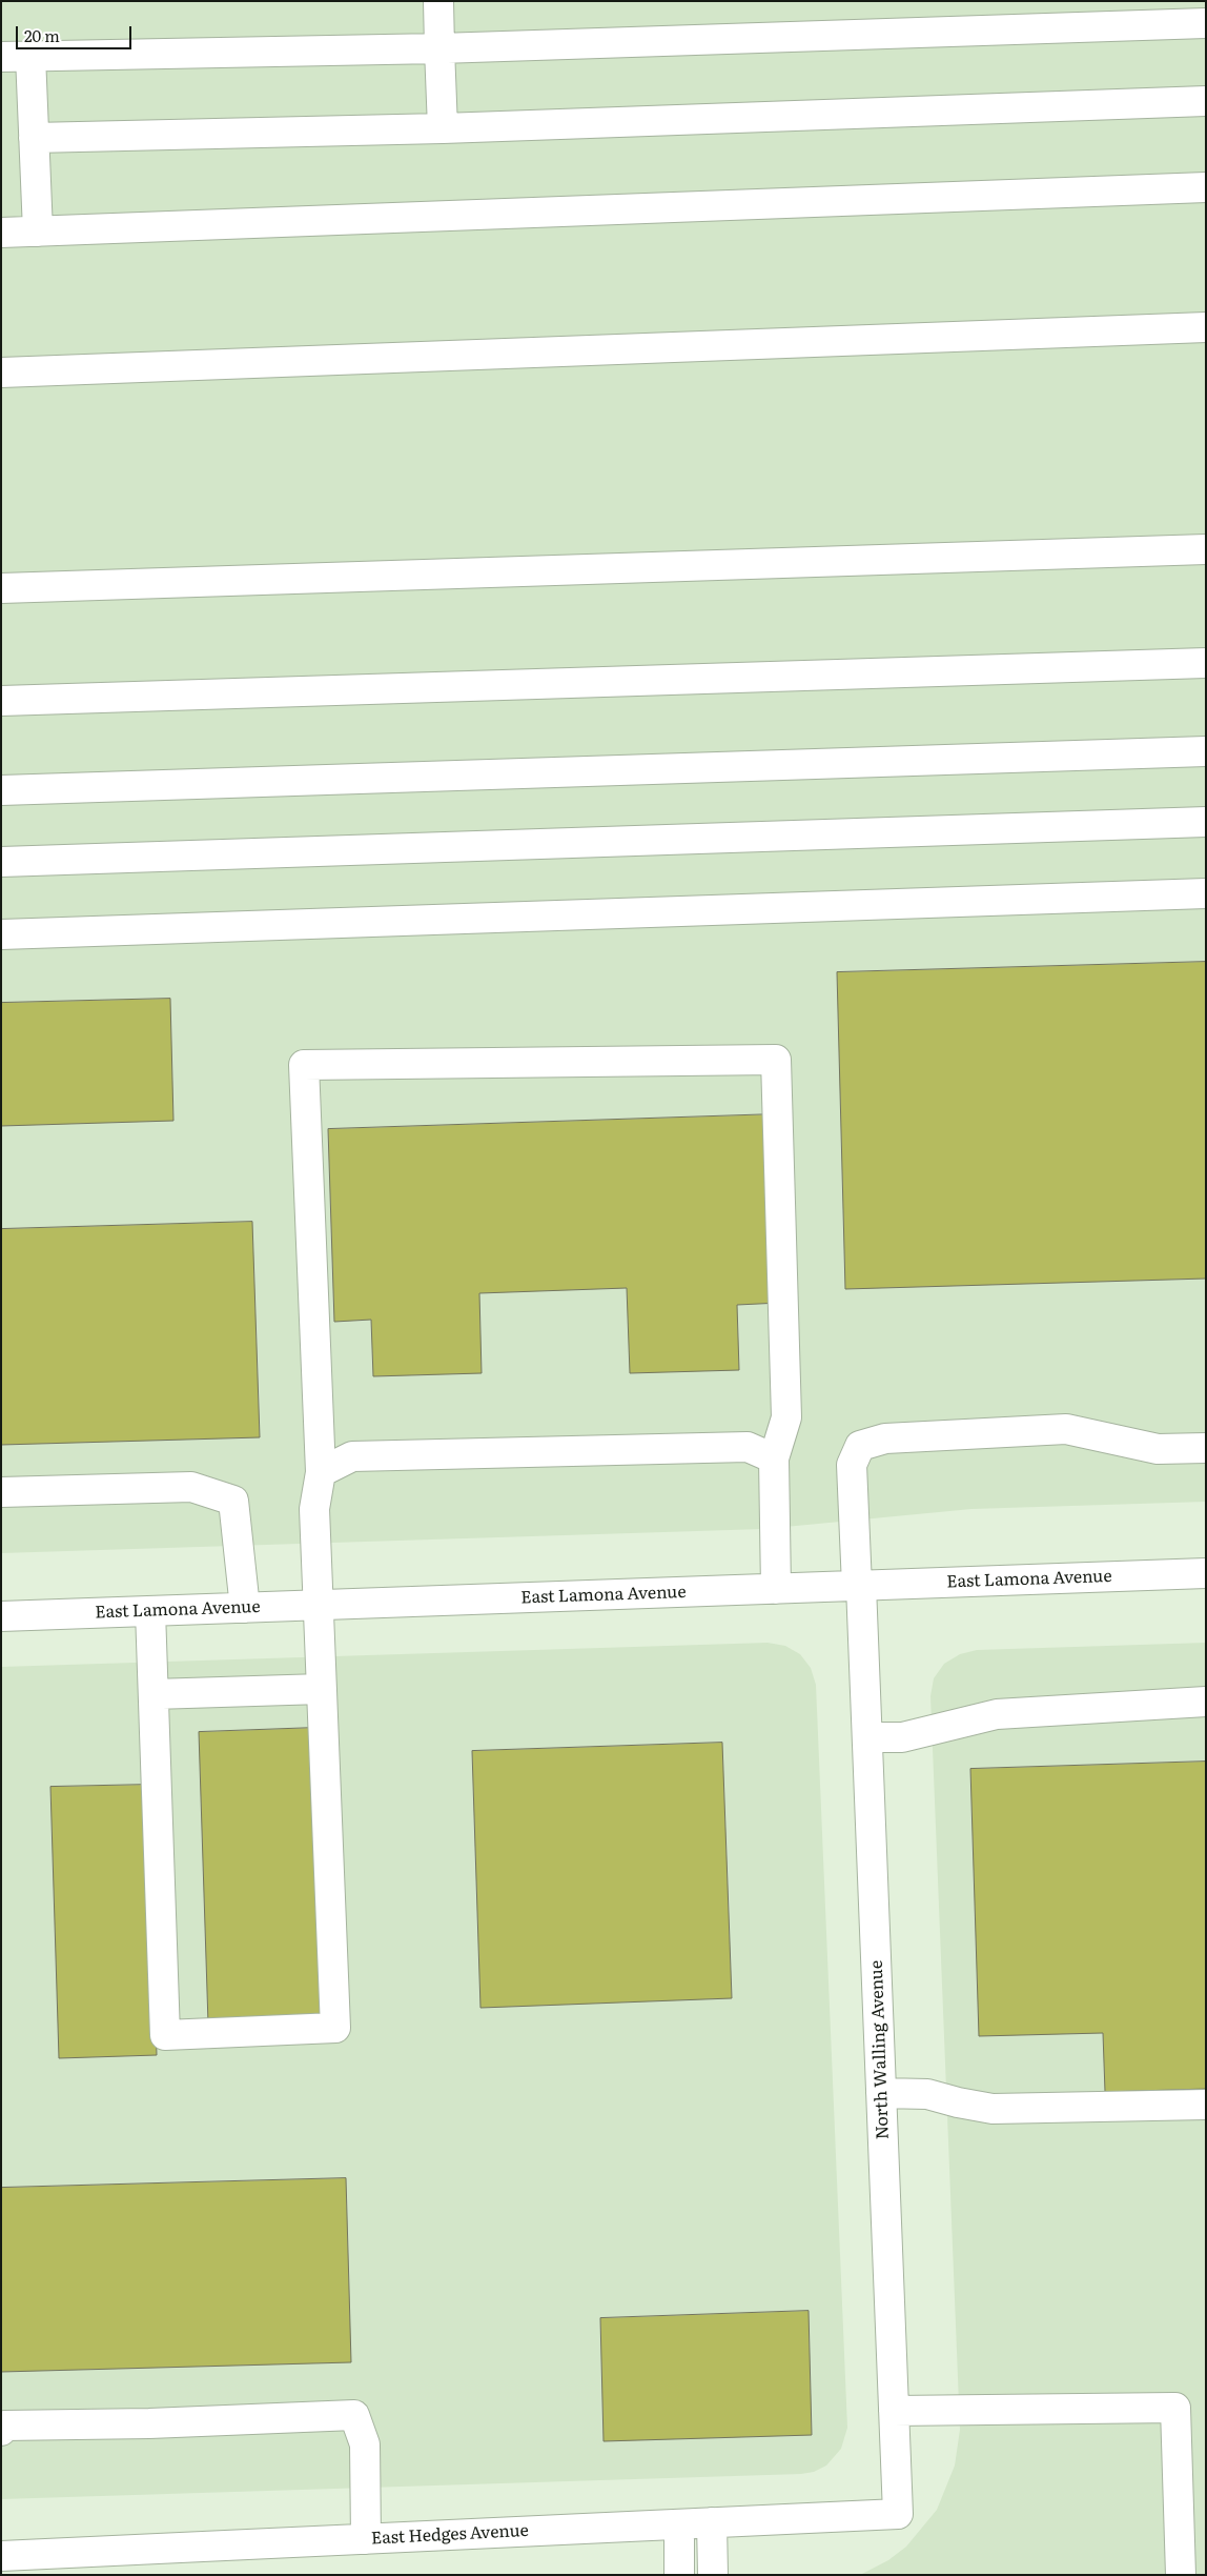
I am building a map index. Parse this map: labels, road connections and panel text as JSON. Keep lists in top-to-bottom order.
{
  "streets": {
    "street": ["East Lamona Avenue", "North Walling Avenue", "East Hedges Avenue"]
  },
  "crossings": [
    ["East Lamona Avenue", "North Walling Avenue"],
    ["North Walling Avenue", "East Hedges Avenue"]
  ],
  "scale_bar": "20 m"
}
